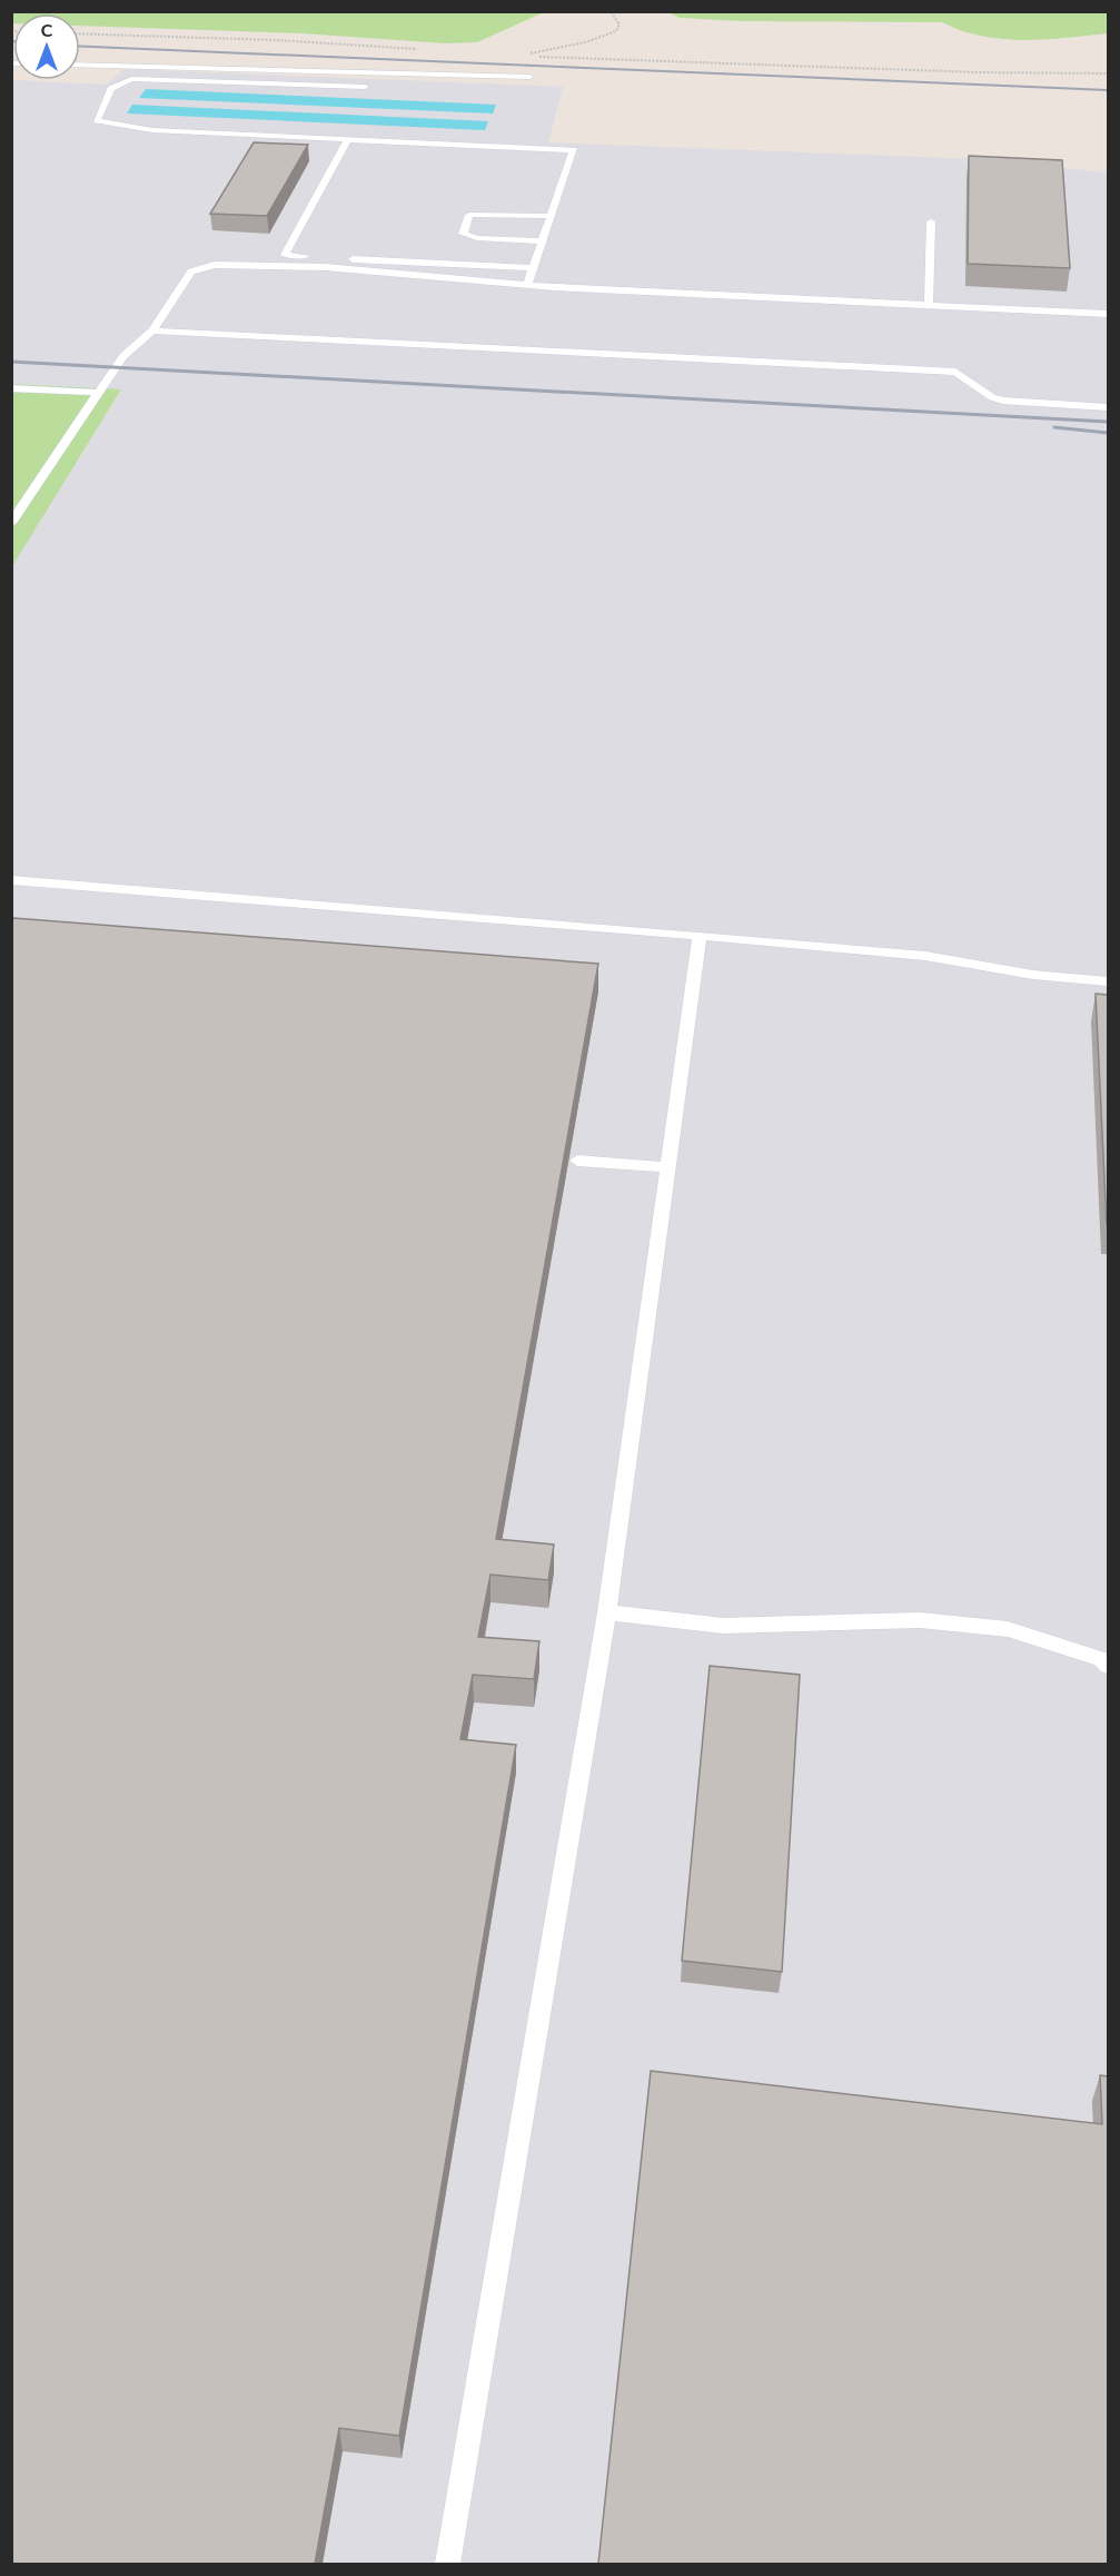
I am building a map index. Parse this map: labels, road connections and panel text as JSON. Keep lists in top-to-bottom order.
{
  "north": "top"
}
